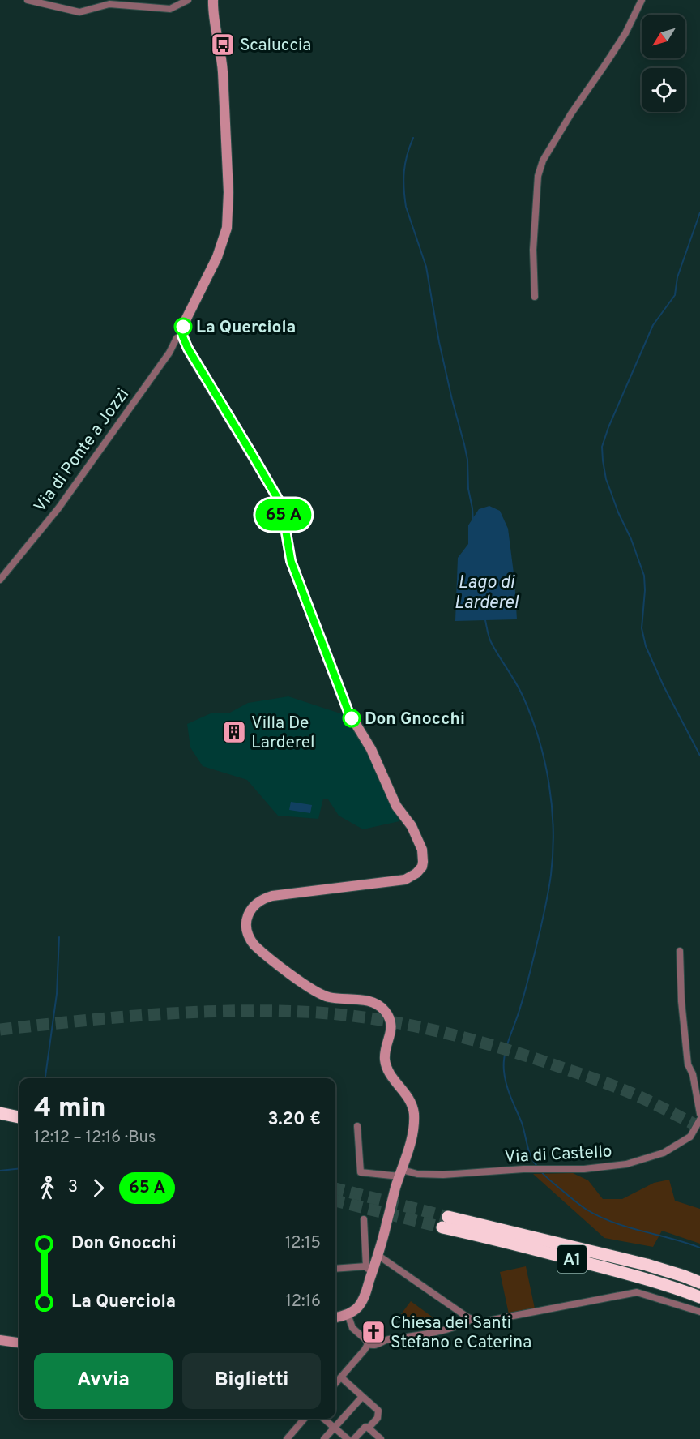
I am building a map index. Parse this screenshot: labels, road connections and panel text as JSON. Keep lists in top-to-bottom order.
{
  "streets": {
    "highway": ["A1"],
    "street": ["Via di Ponte a Jozzi", "Via di Castello"]
  },
  "water": ["Lago di Larderel"],
  "places": {
    "bus stop": ["Scaluccia"],
    "other": ["La Querciola", "Don Gnocchi"],
    "building": ["Villa De Larderel"],
    "church": ["Chiesa dei Santi Stefano e Caterina"]
  },
  "north": "bottom left",
  "page": {
    "on_map": "65 A",
    "heading": ["4 min", "12:12 – 12:16 · Bus", "3.20 €"],
    "legs": ["3", "65 A"],
    "list": [
      {
        "name": "Don Gnocchi",
        "value": "12:15"
      },
      {
        "name": "La Querciola",
        "value": "12:16"
      }
    ],
    "buttons": ["Avvia", "Biglietti"]
  }
}
